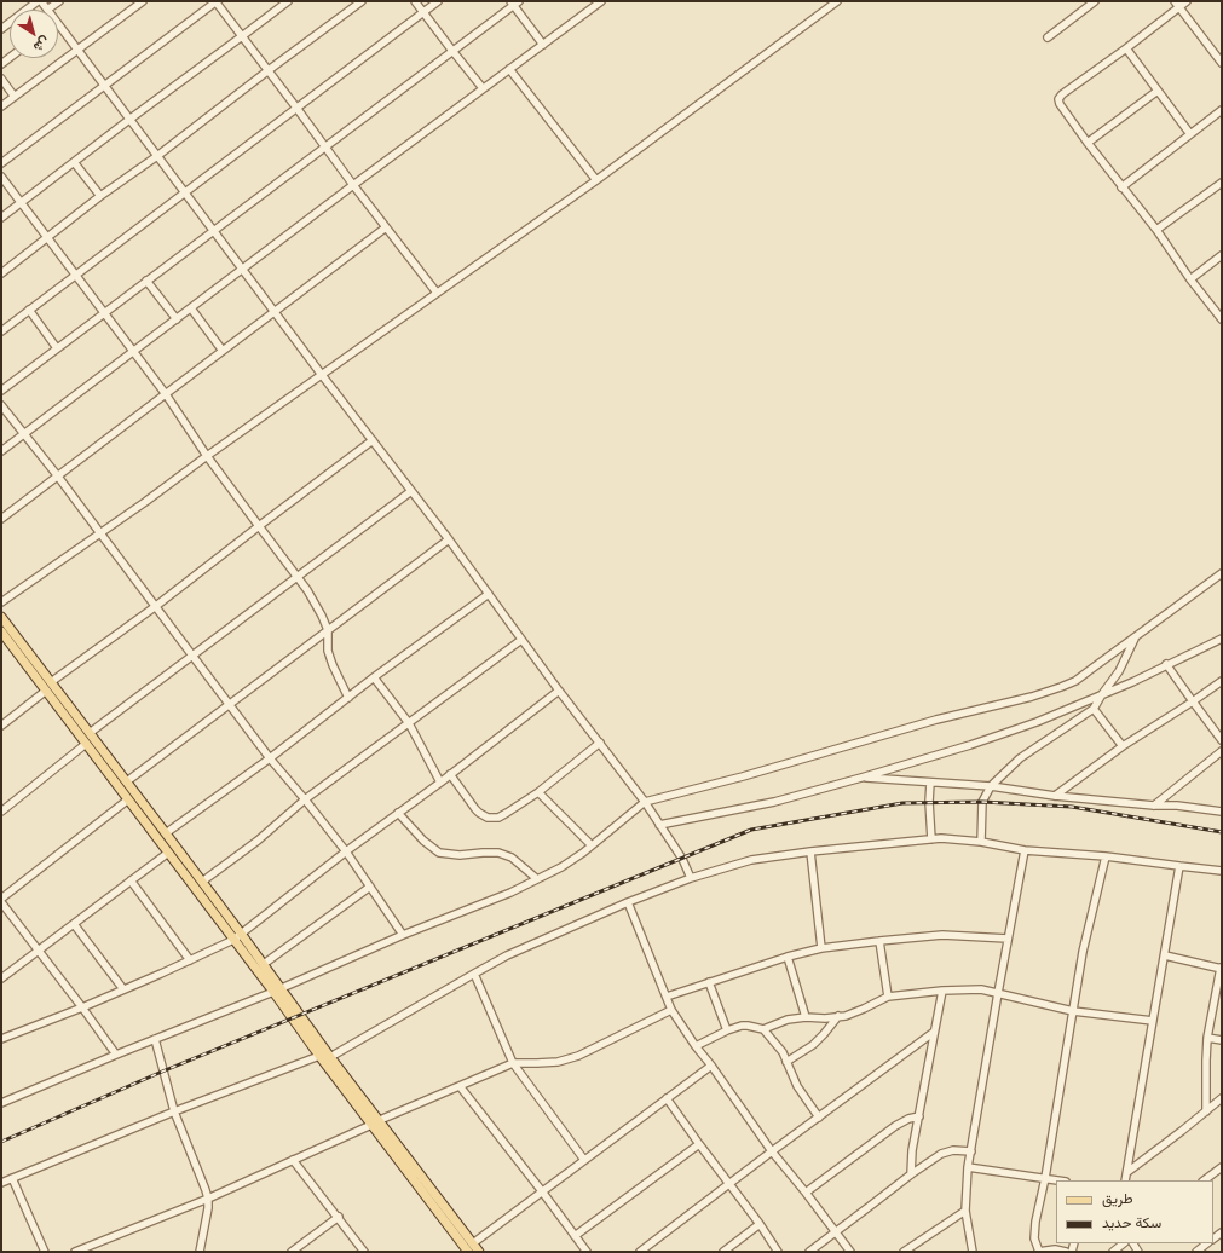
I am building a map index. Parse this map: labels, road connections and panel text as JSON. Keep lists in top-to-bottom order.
{
  "legend": ["طريق", "سكة حديد"],
  "north": "bottom right"
}
